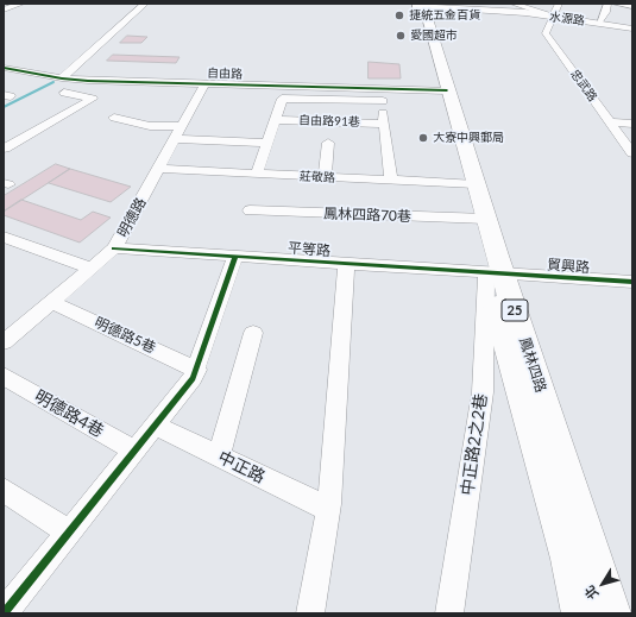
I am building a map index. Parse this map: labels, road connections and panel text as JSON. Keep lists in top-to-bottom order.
{
  "streets": {
    "main road": ["25", "鳳林四路"],
    "street": [
      "水源路",
      "自由路",
      "忠武路",
      "自由路91巷",
      "莊敬路",
      "鳳林四路70巷",
      "明德路",
      "平等路",
      "貿興路",
      "明德路5巷",
      "明德路4巷",
      "中正路2之2巷",
      "中正路"
    ]
  },
  "crossings": [
    ["水源路", "忠武路"],
    ["水源路", "鳳林四路"],
    ["自由路", "明德路"],
    ["自由路", "鳳林四路"],
    ["莊敬路", "明德路"],
    ["莊敬路", "鳳林四路"],
    ["鳳林四路70巷", "鳳林四路"],
    ["明德路", "平等路"],
    ["明德路", "明德路5巷"],
    ["平等路", "貿興路"],
    ["平等路", "鳳林四路"],
    ["平等路", "中正路2之2巷"],
    ["貿興路", "鳳林四路"],
    ["貿興路", "中正路2之2巷"],
    ["鳳林四路", "中正路2之2巷"]
  ],
  "places": ["捷統五金百貨", "愛國超市", "大寮中興郵局"],
  "north": "bottom left"
}
